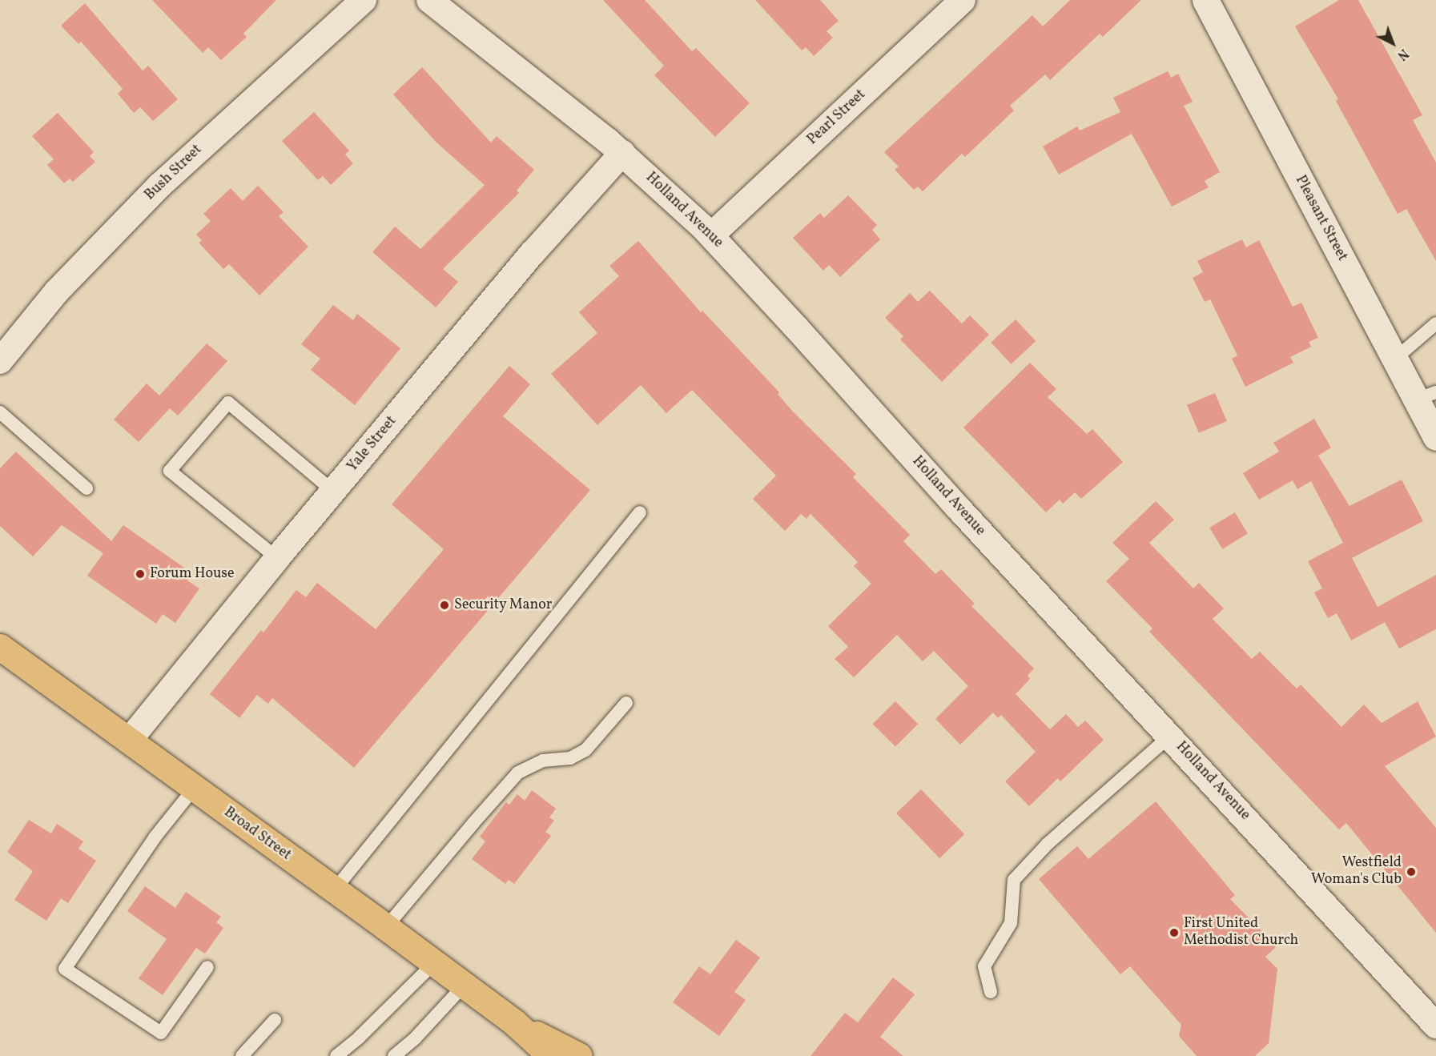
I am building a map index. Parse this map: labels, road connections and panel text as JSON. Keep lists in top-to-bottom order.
{
  "streets": {
    "highway": ["Broad Street"],
    "street": [
      "Pearl Street",
      "Bush Street",
      "Holland Avenue",
      "Pleasant Street",
      "Yale Street"
    ]
  },
  "crossings": [
    ["Pearl Street", "Holland Avenue"],
    ["Holland Avenue", "Yale Street"],
    ["Yale Street", "Broad Street"]
  ],
  "places": [
    "Forum House",
    "Security Manor",
    "Westfield Woman's Club",
    "First United Methodist Church"
  ],
  "north": "bottom right"
}
